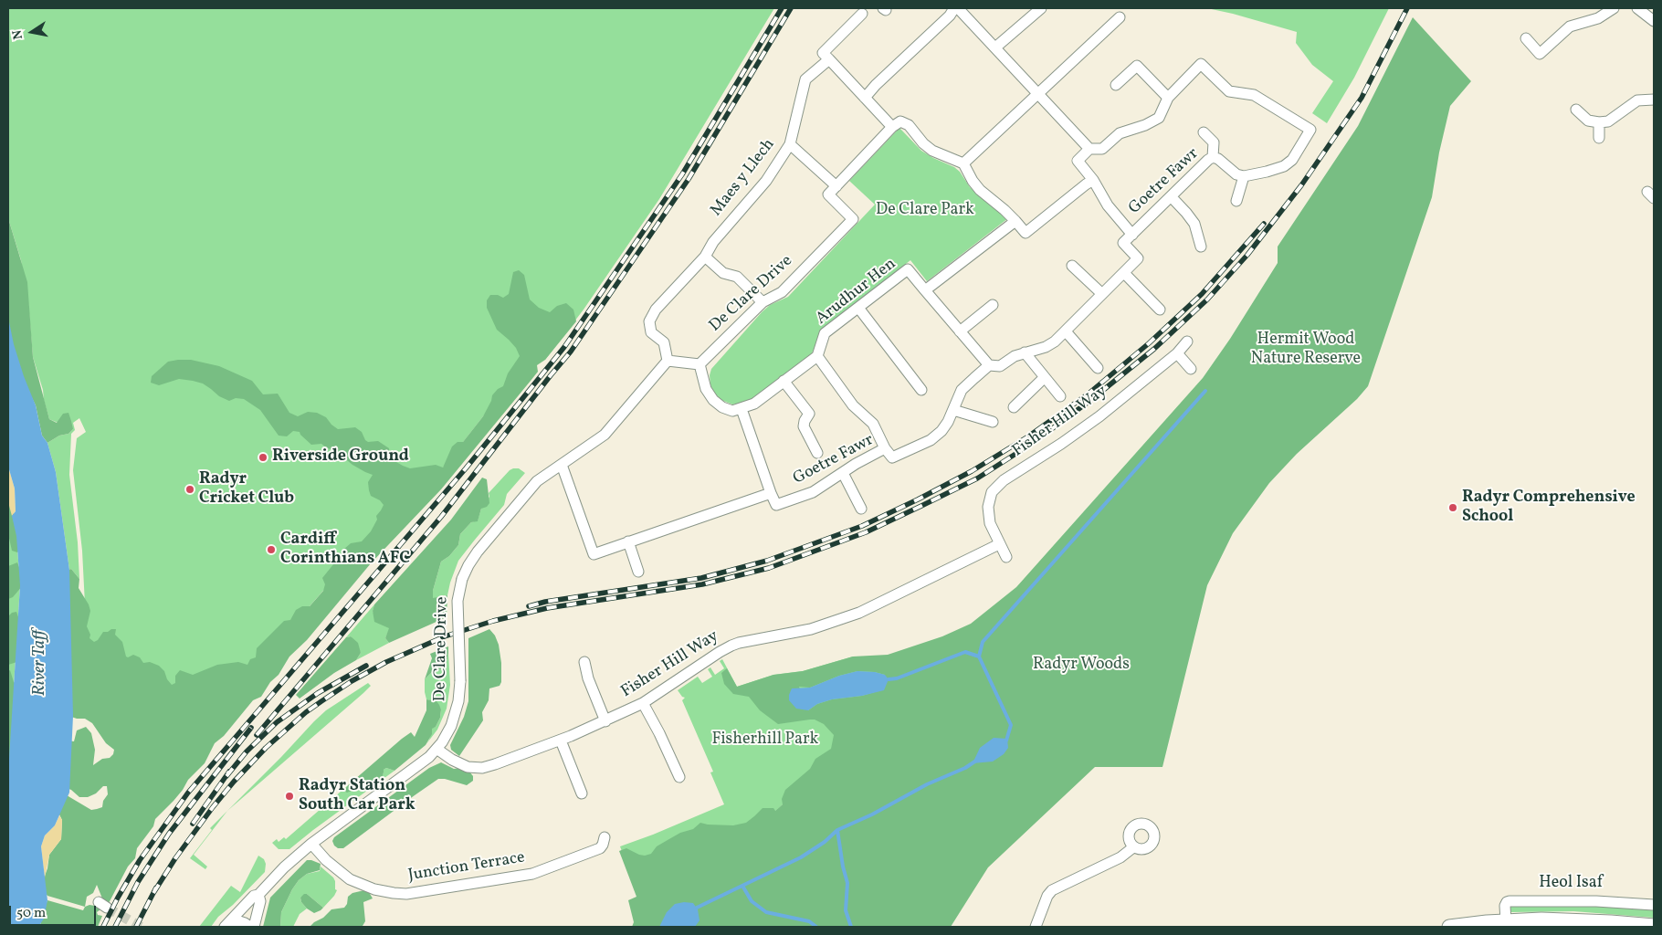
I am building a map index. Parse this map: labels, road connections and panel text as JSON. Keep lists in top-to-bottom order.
{
  "streets": {
    "street": [
      "Maes y Llech",
      "Goetre Fawr",
      "Arudhur Hen",
      "De Clare Drive",
      "Fisher Hill Way",
      "Junction Terrace",
      "Heol Isaf"
    ]
  },
  "crossings": [
    ["Maes y Llech", "De Clare Drive"],
    ["De Clare Drive", "Fisher Hill Way"],
    ["De Clare Drive", "Junction Terrace"]
  ],
  "water": ["River Taff"],
  "parks": [
    "De Clare Park",
    "Hermit Wood Nature Reserve",
    "Radyr Woods",
    "Fisherhill Park"
  ],
  "places": [
    "Riverside Ground",
    "Radyr Cricket Club",
    "Radyr Comprehensive School",
    "Cardiff Corinthians AFC",
    "Radyr Station South Car Park"
  ],
  "scale_bar": "50 m",
  "north": "left"
}
